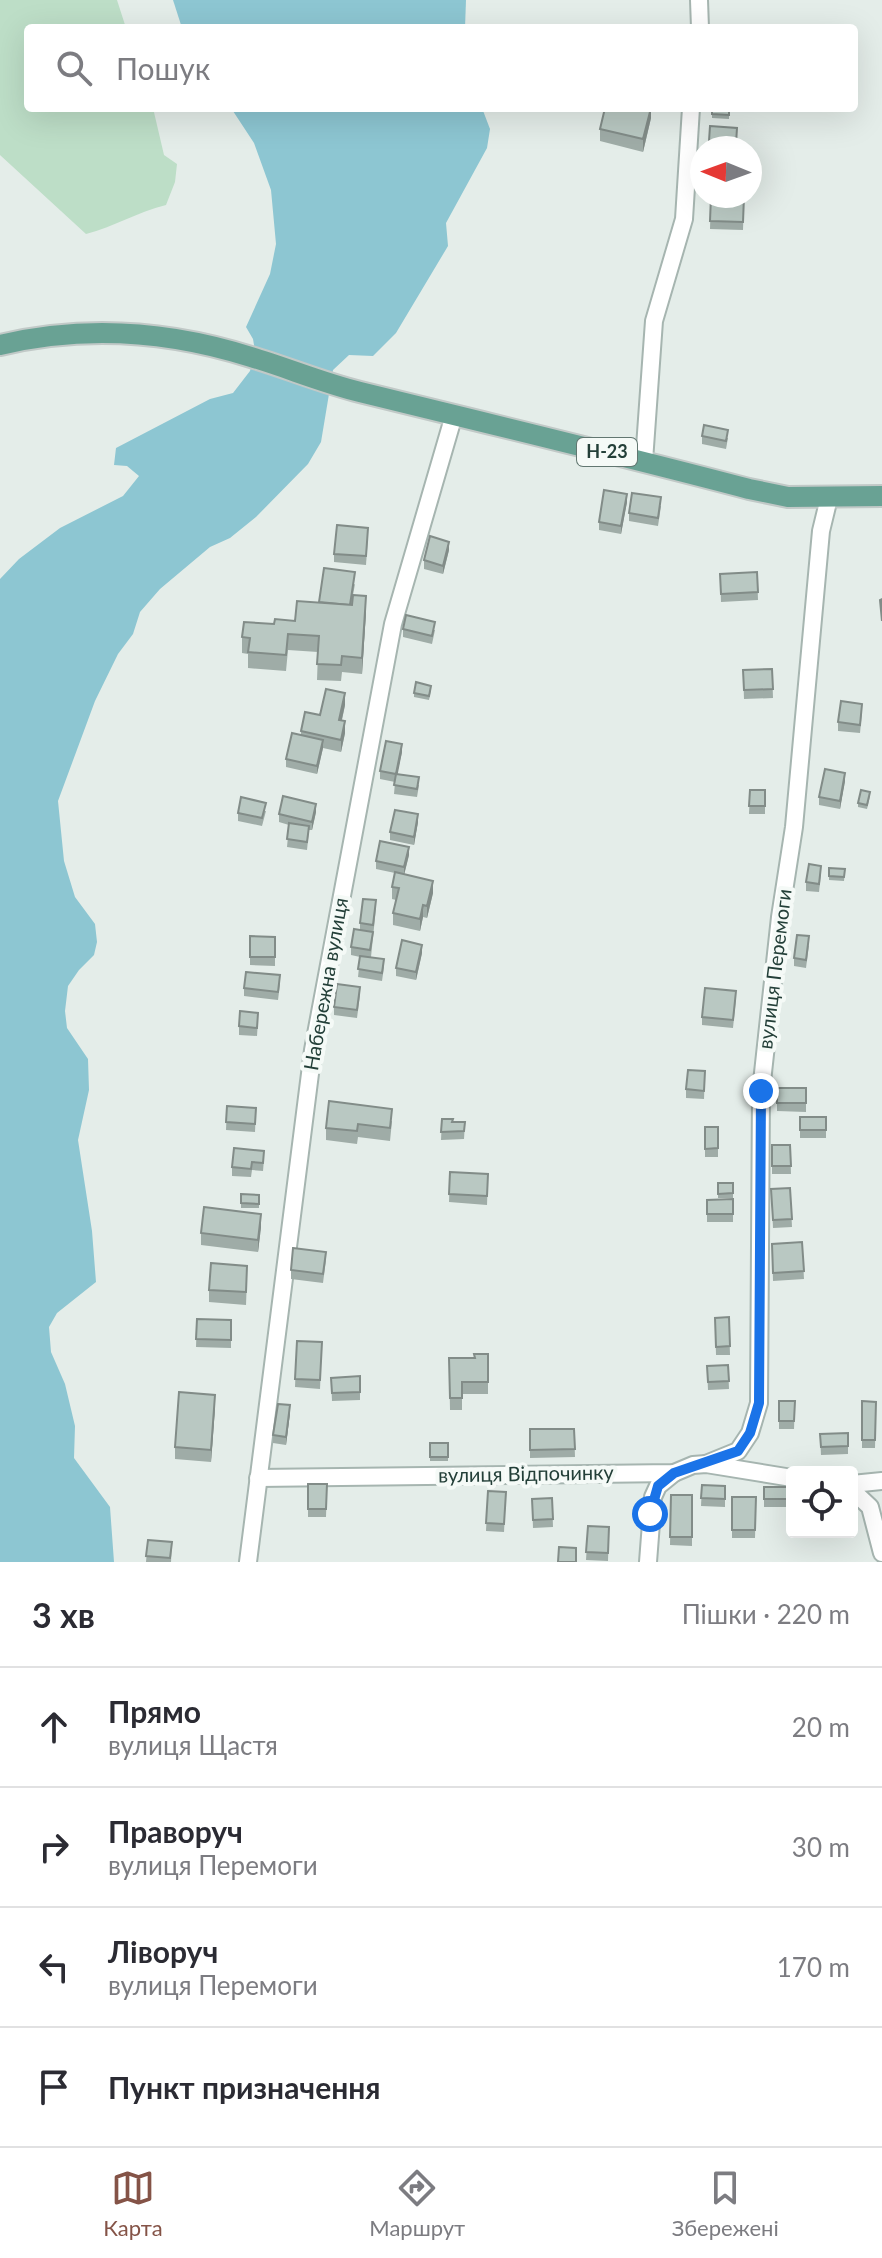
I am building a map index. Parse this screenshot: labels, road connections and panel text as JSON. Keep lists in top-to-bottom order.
{
  "streets": {
    "main road": ["Н-23"],
    "street": ["вулиця Перемоги", "Набережна вулиця", "вулиця Відпочинку"]
  },
  "crossings": [
    ["Н-23", "вулиця Перемоги"],
    ["Н-23", "Набережна вулиця"],
    ["вулиця Перемоги", "вулиця Відпочинку"],
    ["Набережна вулиця", "вулиця Відпочинку"]
  ],
  "north": "left",
  "page": {
    "search": "Пошук",
    "heading": ["3 хв", "Пішки · 220 m"],
    "list": [
      ["Прямо", "вулиця Щастя", "20 m"],
      ["Праворуч", "вулиця Перемоги", "30 m"],
      ["Ліворуч", "вулиця Перемоги", "170 m"],
      "Пункт призначення"
    ],
    "nav": ["Карта", "Маршрут", "Збережені"]
  }
}
